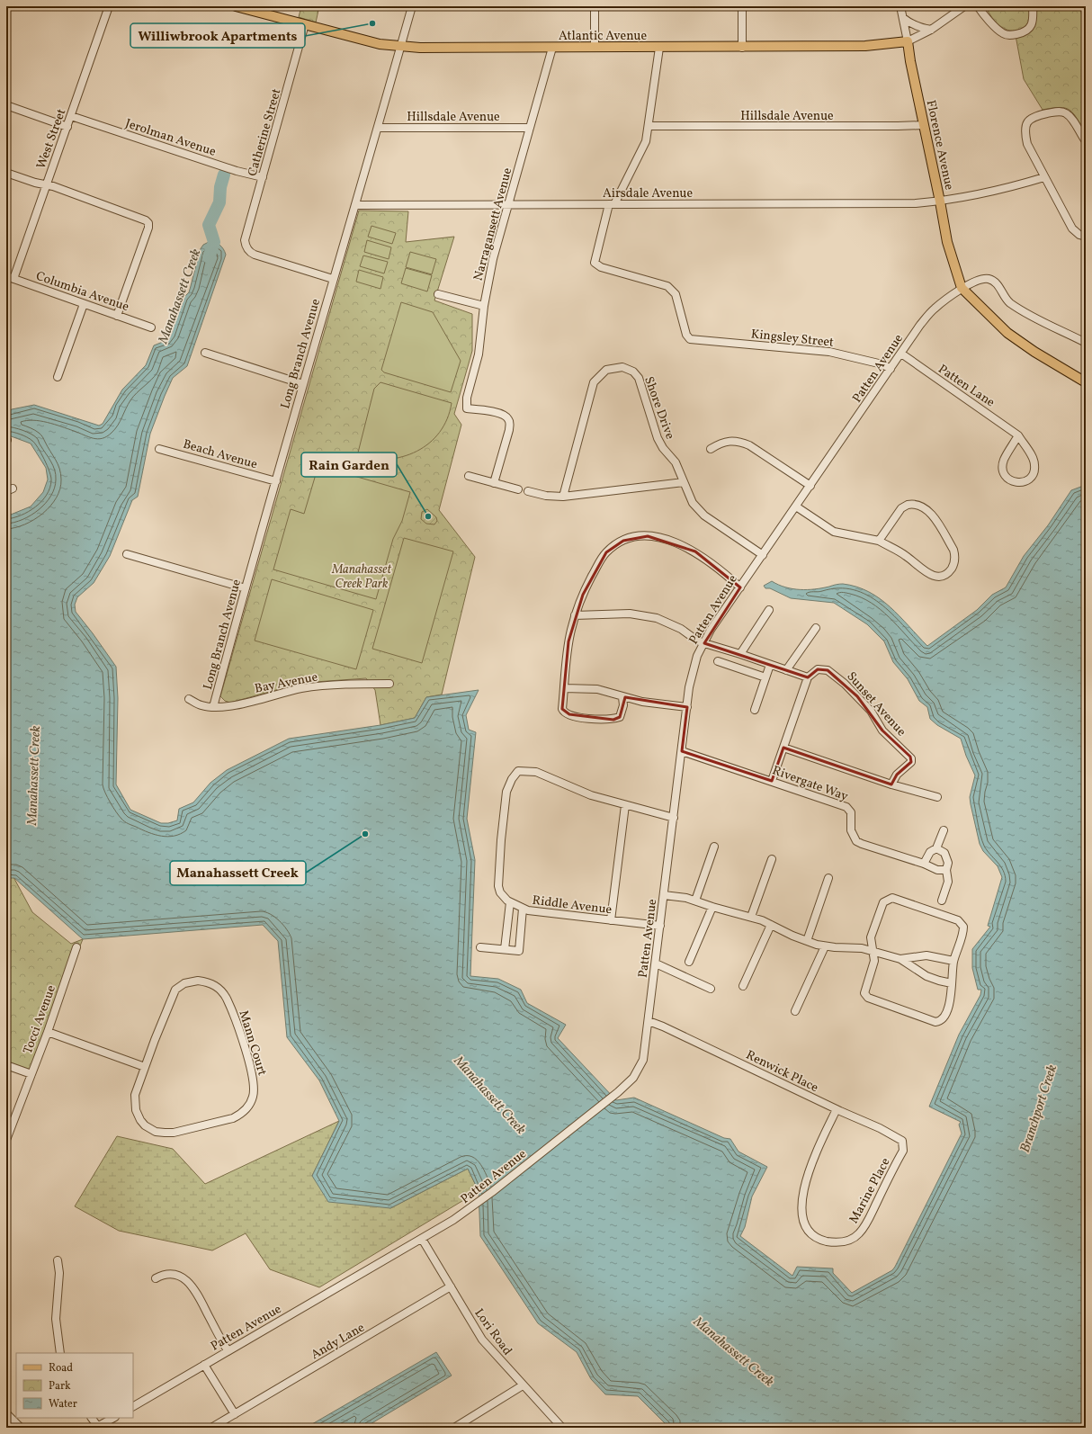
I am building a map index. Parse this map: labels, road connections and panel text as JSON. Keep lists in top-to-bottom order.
{
  "streets": {
    "main road": ["Atlantic Avenue", "Florence Avenue"],
    "street": [
      "Hillsdale Avenue",
      "Catherine Street",
      "Jerolman Avenue",
      "West Street",
      "Airsdale Avenue",
      "Narragansett Avenue",
      "Columbia Avenue",
      "Kingsley Street",
      "Long Branch Avenue",
      "Patten Avenue",
      "Patten Lane",
      "Shore Drive",
      "Beach Avenue",
      "Bay Avenue",
      "Sunset Avenue",
      "Rivergate Way",
      "Riddle Avenue",
      "Tocci Avenue",
      "Mann Court",
      "Renwick Place",
      "Marine Place",
      "Lori Road",
      "Andy Lane"
    ]
  },
  "crossings": [
    ["Atlantic Avenue", "Catherine Street"],
    ["Atlantic Avenue", "Florence Avenue"],
    ["Atlantic Avenue", "Narragansett Avenue"],
    ["Atlantic Avenue", "Long Branch Avenue"],
    ["Hillsdale Avenue", "Florence Avenue"],
    ["Hillsdale Avenue", "Narragansett Avenue"],
    ["Hillsdale Avenue", "Long Branch Avenue"],
    ["Catherine Street", "Jerolman Avenue"],
    ["Catherine Street", "Long Branch Avenue"],
    ["Jerolman Avenue", "West Street"],
    ["West Street", "Columbia Avenue"],
    ["Florence Avenue", "Airsdale Avenue"],
    ["Florence Avenue", "Patten Avenue"],
    ["Airsdale Avenue", "Narragansett Avenue"],
    ["Airsdale Avenue", "Kingsley Street"],
    ["Airsdale Avenue", "Long Branch Avenue"],
    ["Kingsley Street", "Patten Avenue"],
    ["Long Branch Avenue", "Beach Avenue"],
    ["Long Branch Avenue", "Bay Avenue"],
    ["Patten Avenue", "Patten Lane"],
    ["Patten Avenue", "Shore Drive"],
    ["Patten Avenue", "Rivergate Way"],
    ["Patten Avenue", "Riddle Avenue"],
    ["Patten Avenue", "Renwick Place"],
    ["Patten Avenue", "Lori Road"],
    ["Renwick Place", "Marine Place"],
    ["Lori Road", "Andy Lane"]
  ],
  "water": ["Manahassett Creek", "Branchport Creek"],
  "parks": ["Manahasset Creek Park"],
  "places": ["Williwbrook Apartments", "Rain Garden", "Manahassett Creek"],
  "legend": ["Road", "Park", "Water"]
}
